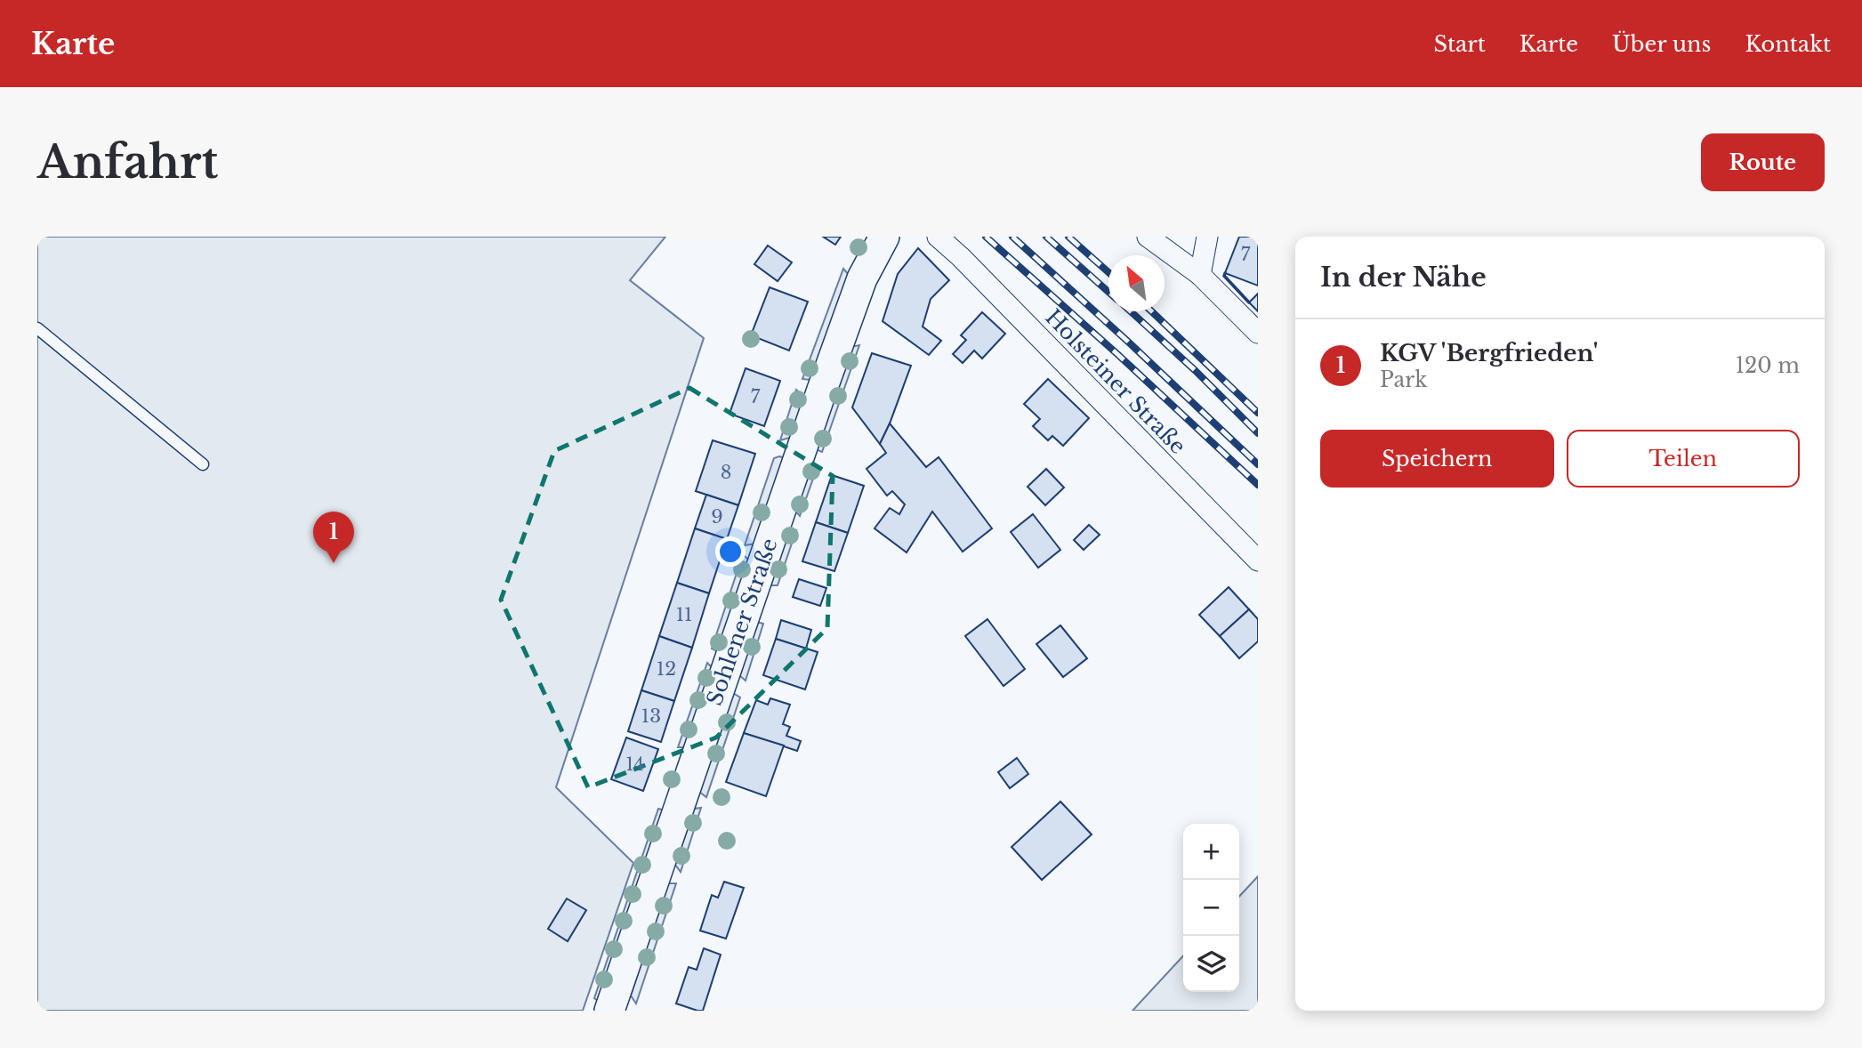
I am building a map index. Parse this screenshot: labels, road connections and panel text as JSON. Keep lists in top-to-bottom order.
{
  "streets": {
    "street": ["Holsteiner Straße", "Sohlener Straße"]
  },
  "house_numbers": [
    "7",
    "7",
    "8",
    "9",
    "11",
    "12",
    "13",
    "14"
  ],
  "north": "top left",
  "page": {
    "header": "Karte",
    "nav": [
      "Start",
      "Karte",
      "Über uns",
      "Kontakt"
    ],
    "buttons": [
      "Route",
      ["Speichern", "Teilen"]
    ],
    "title": "Anfahrt",
    "heading": "In der Nähe",
    "list": [
      {
        "mark": "1",
        "name": "KGV 'Bergfrieden'",
        "note": "Park",
        "value": "120 m"
      }
    ],
    "pins": "1",
    "map_buttons": ["+", "−"]
  }
}
